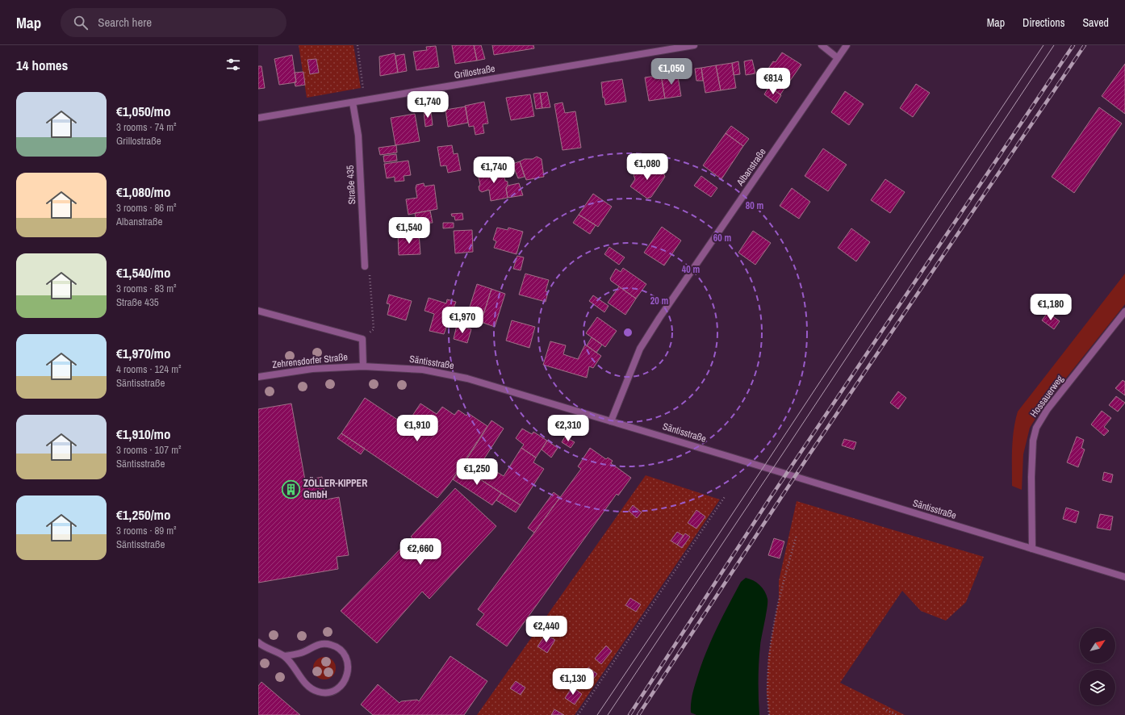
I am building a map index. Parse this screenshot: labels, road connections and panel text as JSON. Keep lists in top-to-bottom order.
{
  "streets": {
    "street": [
      "Grillostraße",
      "Albanstraße",
      "Straße 435",
      "Zehrensdorfer Straße",
      "Säntisstraße",
      "Hossauerweg"
    ]
  },
  "crossings": [
    ["Grillostraße", "Straße 435"],
    ["Albanstraße", "Säntisstraße"],
    ["Zehrensdorfer Straße", "Säntisstraße"],
    ["Säntisstraße", "Hossauerweg"]
  ],
  "places": {
    "building": ["ZÖLLER-KIPPER GmbH"]
  },
  "north": "top right",
  "page": {
    "header": "Map",
    "search": "Search here",
    "nav": ["Map", "Directions", "Saved"],
    "heading": "14 homes",
    "price": [
      "€1,050",
      "€814",
      "€1,740",
      "€1,080",
      "€1,740",
      "€1,540",
      "€1,180",
      "€1,970",
      "€1,910",
      "€2,310",
      "€1,250",
      "€2,660",
      "€2,440",
      "€1,130"
    ],
    "list": [
      {
        "name": "€1,050/mo",
        "note": "3 rooms · 74 m² · Grillostraße"
      },
      {
        "name": "€1,080/mo",
        "note": "3 rooms · 86 m² · Albanstraße"
      },
      {
        "name": "€1,540/mo",
        "note": "3 rooms · 83 m² · Straße 435"
      },
      {
        "name": "€1,970/mo",
        "note": "4 rooms · 124 m² · Säntisstraße"
      },
      {
        "name": "€1,910/mo",
        "note": "3 rooms · 107 m² · Säntisstraße"
      },
      {
        "name": "€1,250/mo",
        "note": "3 rooms · 89 m² · Säntisstraße"
      }
    ]
  },
  "rings": [
    "80 m",
    "60 m",
    "40 m",
    "20 m"
  ]
}
